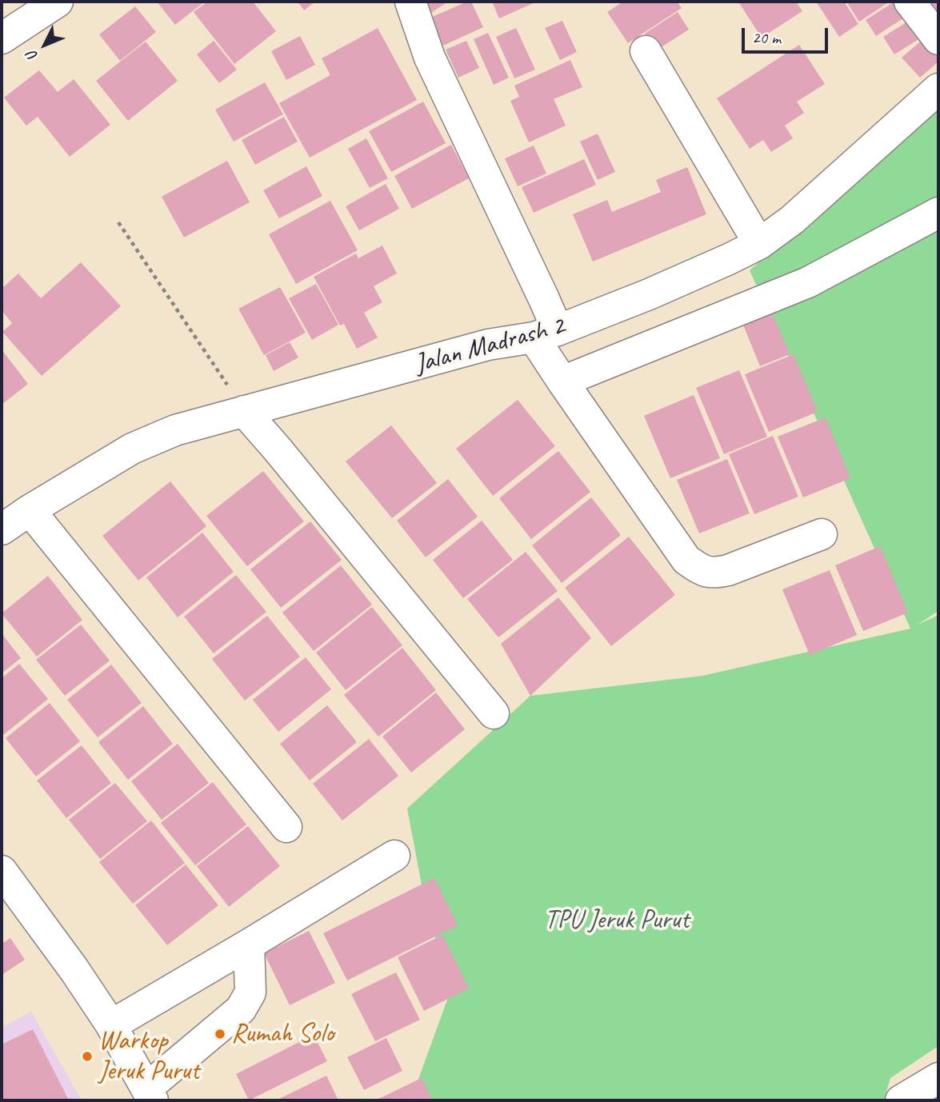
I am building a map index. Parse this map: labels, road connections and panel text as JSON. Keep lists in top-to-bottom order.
{
  "streets": {
    "street": ["Jalan Madrash 2"]
  },
  "parks": ["TPU Jeruk Purut"],
  "places": ["Rumah Solo", "Warkop Jeruk Purut"],
  "scale_bar": "20 m",
  "north": "bottom left"
}
